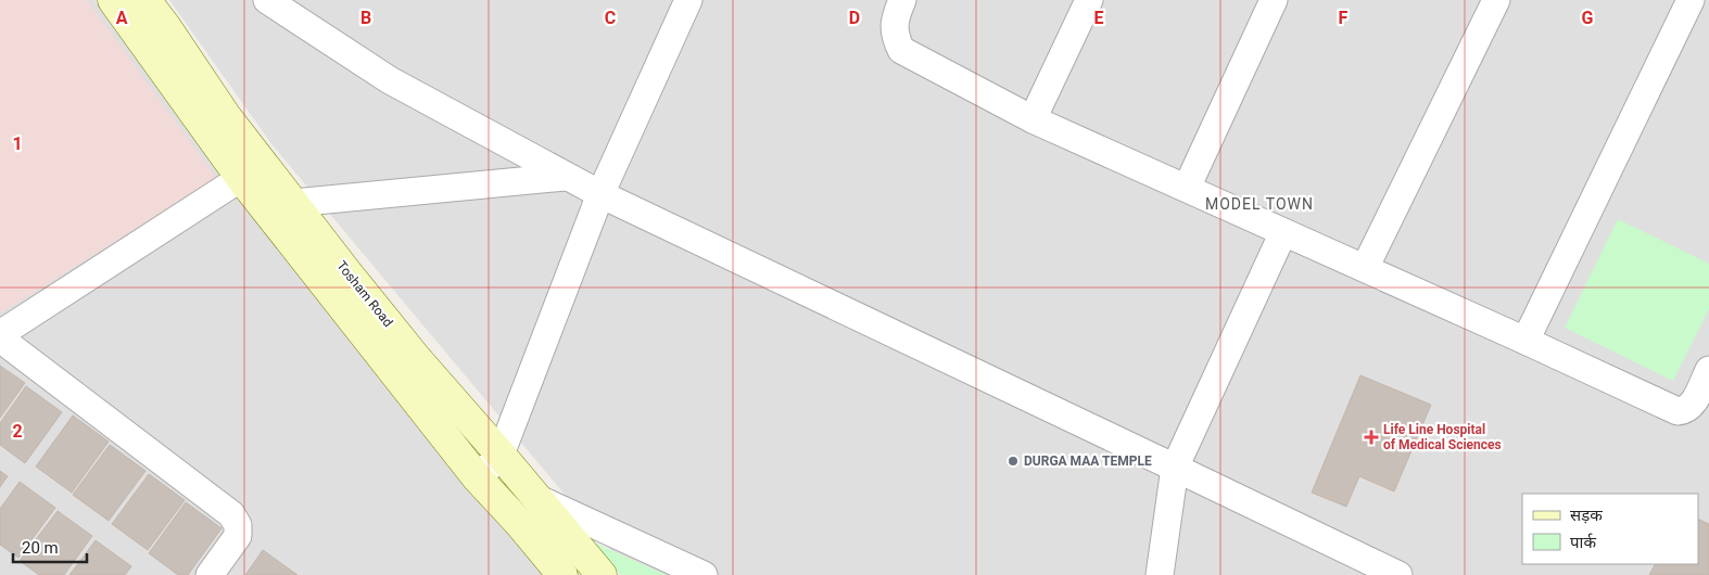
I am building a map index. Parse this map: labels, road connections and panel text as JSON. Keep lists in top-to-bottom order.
{
  "streets": {
    "main road": ["Tosham Road"]
  },
  "districts": ["MODEL TOWN"],
  "places": {
    "health": ["Life Line Hospital of Medical Sciences"],
    "other": ["DURGA MAA TEMPLE"]
  },
  "legend": ["सड़क", "पार्क"],
  "scale_bar": "20 m",
  "grid": {
    "columns": [
      "A",
      "B",
      "C",
      "D",
      "E",
      "F",
      "G"
    ],
    "rows": ["1", "2"]
  }
}
